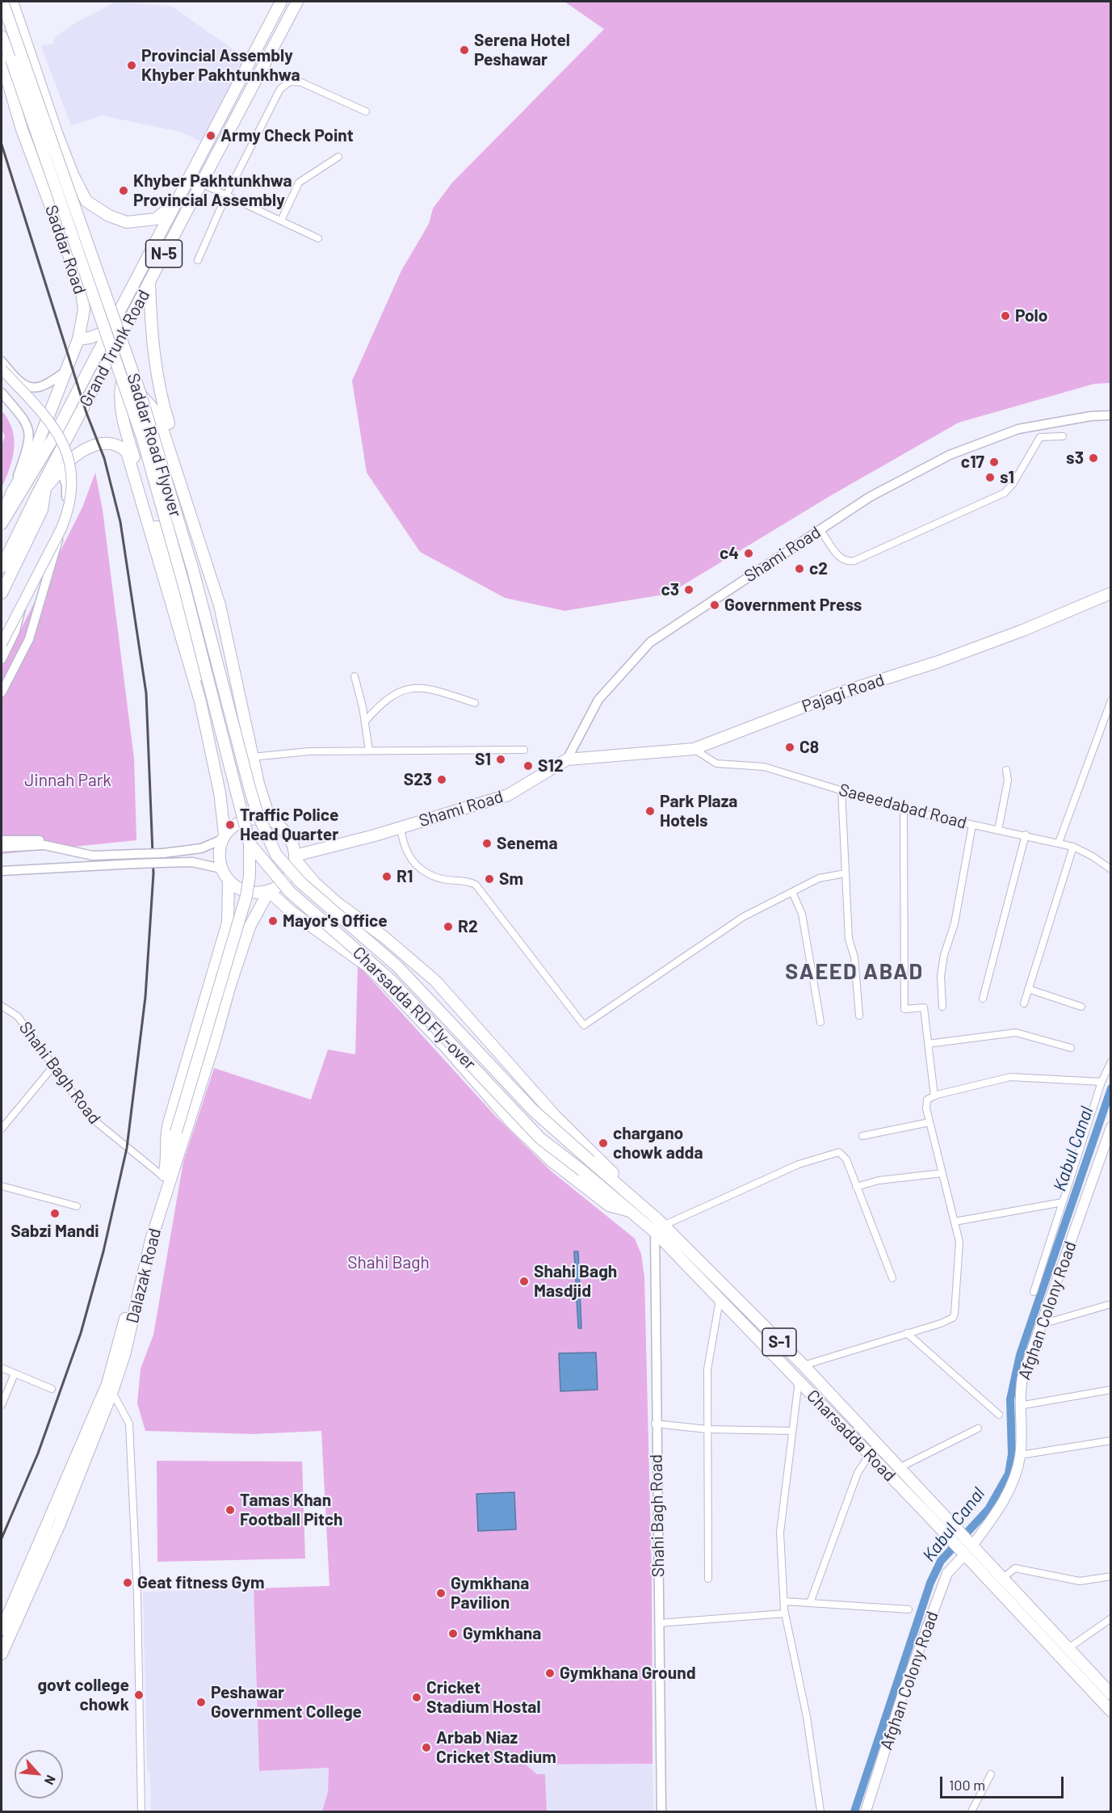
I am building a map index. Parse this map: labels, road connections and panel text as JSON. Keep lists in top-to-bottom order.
{
  "streets": {
    "main road": [
      "Saddar Road",
      "N-5",
      "Grand Trunk Road",
      "Saddar Road Flyover",
      "Shami Road",
      "Pajagi Road",
      "Charsadda RD Fly-over",
      "Dalazak Road",
      "Afghan Colony Road",
      "S-1",
      "Charsadda Road"
    ],
    "street": ["Saeeedabad Road", "Shahi Bagh Road"]
  },
  "crossings": [
    ["Saddar Road", "Grand Trunk Road"],
    ["Saddar Road", "Saddar Road Flyover"],
    ["Saddar Road Flyover", "Charsadda RD Fly-over"],
    ["Shami Road", "Pajagi Road"],
    ["Shami Road", "Dalazak Road"],
    ["Pajagi Road", "Saeeedabad Road"],
    ["Charsadda RD Fly-over", "Charsadda Road"],
    ["Shahi Bagh Road", "Dalazak Road"],
    ["Shahi Bagh Road", "Charsadda Road"],
    ["Afghan Colony Road", "Charsadda Road"]
  ],
  "districts": ["SAEED ABAD"],
  "water": ["Kabul Canal"],
  "parks": ["Jinnah Park", "Shahi Bagh"],
  "places": [
    "Serena Hotel Peshawar",
    "Provincial Assembly Khyber Pakhtunkhwa",
    "Army Check Point",
    "Khyber Pakhtunkhwa Provincial Assembly",
    "Polo",
    "s3",
    "c17",
    "s1",
    "c4",
    "c2",
    "c3",
    "Government Press",
    "C8",
    "S1",
    "S12",
    "S23",
    "Park Plaza Hotels",
    "Traffic Police Head Quarter",
    "Senema",
    "R1",
    "Sm",
    "Mayor's Office",
    "R2",
    "chargano chowk adda",
    "Sabzi Mandi",
    "Shahi Bagh Masdjid",
    "Tamas Khan Football Pitch",
    "Geat fitness Gym",
    "Gymkhana Pavilion",
    "Gymkhana",
    "Gymkhana Ground",
    "govt college chowk",
    "Cricket Stadium Hostal",
    "Peshawar Government College",
    "Arbab Niaz Cricket Stadium"
  ],
  "scale_bar": "100 m",
  "north": "bottom right"
}
